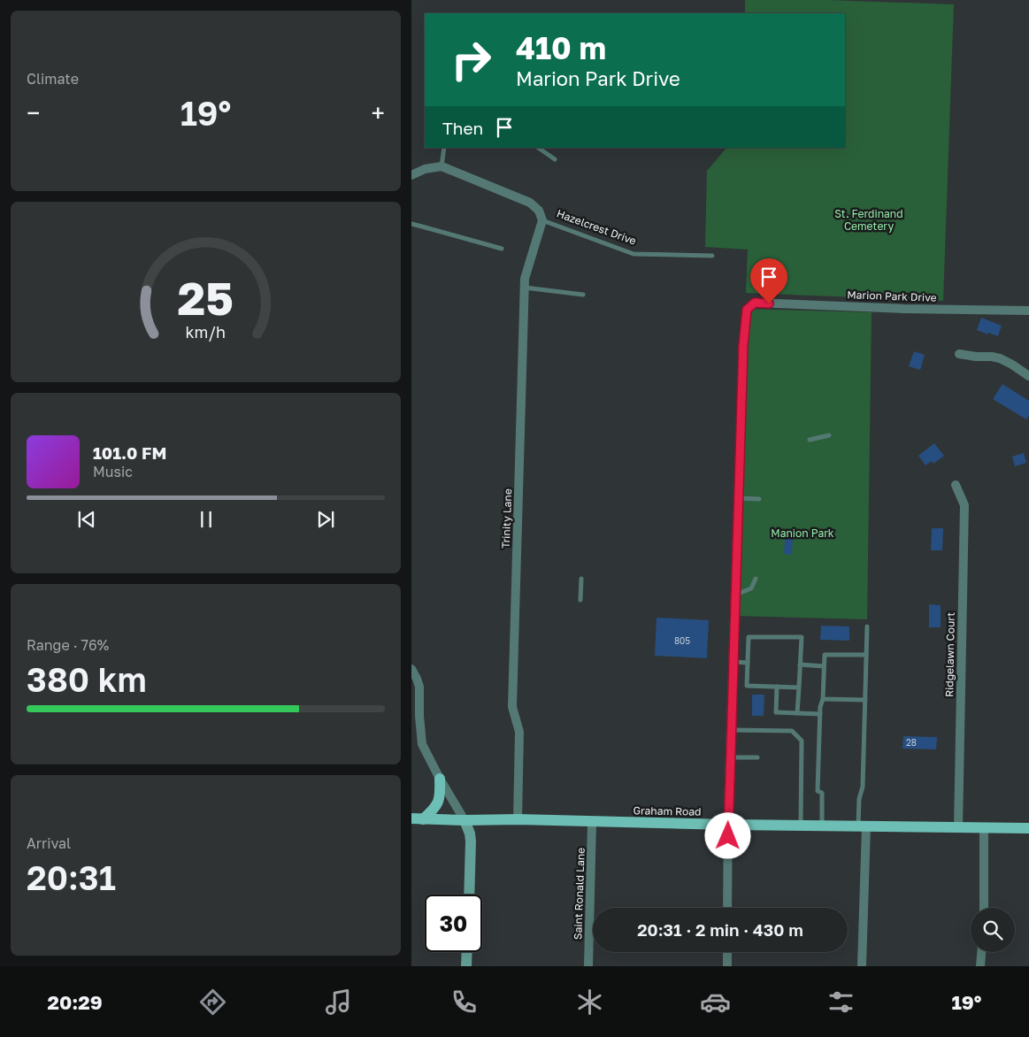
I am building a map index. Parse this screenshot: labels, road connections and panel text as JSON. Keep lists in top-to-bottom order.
{
  "streets": {
    "main road": ["Graham Road"],
    "street": [
      "Hazelcrest Drive",
      "Marion Park Drive",
      "Trinity Lane",
      "Ridgelawn Court",
      "Saint Ronald Lane"
    ]
  },
  "crossings": [
    ["Hazelcrest Drive", "Trinity Lane"],
    ["Trinity Lane", "Graham Road"],
    ["Ridgelawn Court", "Graham Road"],
    ["Graham Road", "Saint Ronald Lane"]
  ],
  "parks": ["St. Ferdinand Cemetery", "Manion Park"],
  "house_numbers": ["805", "28"],
  "page": {
    "tile": [
      "Climate",
      ["Range · 76%", "380 km"],
      ["Arrival", "20:31"]
    ],
    "turn": ["410 m", "Marion Park Drive"],
    "heat": ["−", "19°", "+"],
    "then": "Then",
    "song": ["101.0 FM", "Music"],
    "limit": "30",
    "trip": "20:31 · 2 min · 430 m",
    "tabs": ["20:29", "19°"],
    "gauge": ["25", "km/h"]
  }
}
